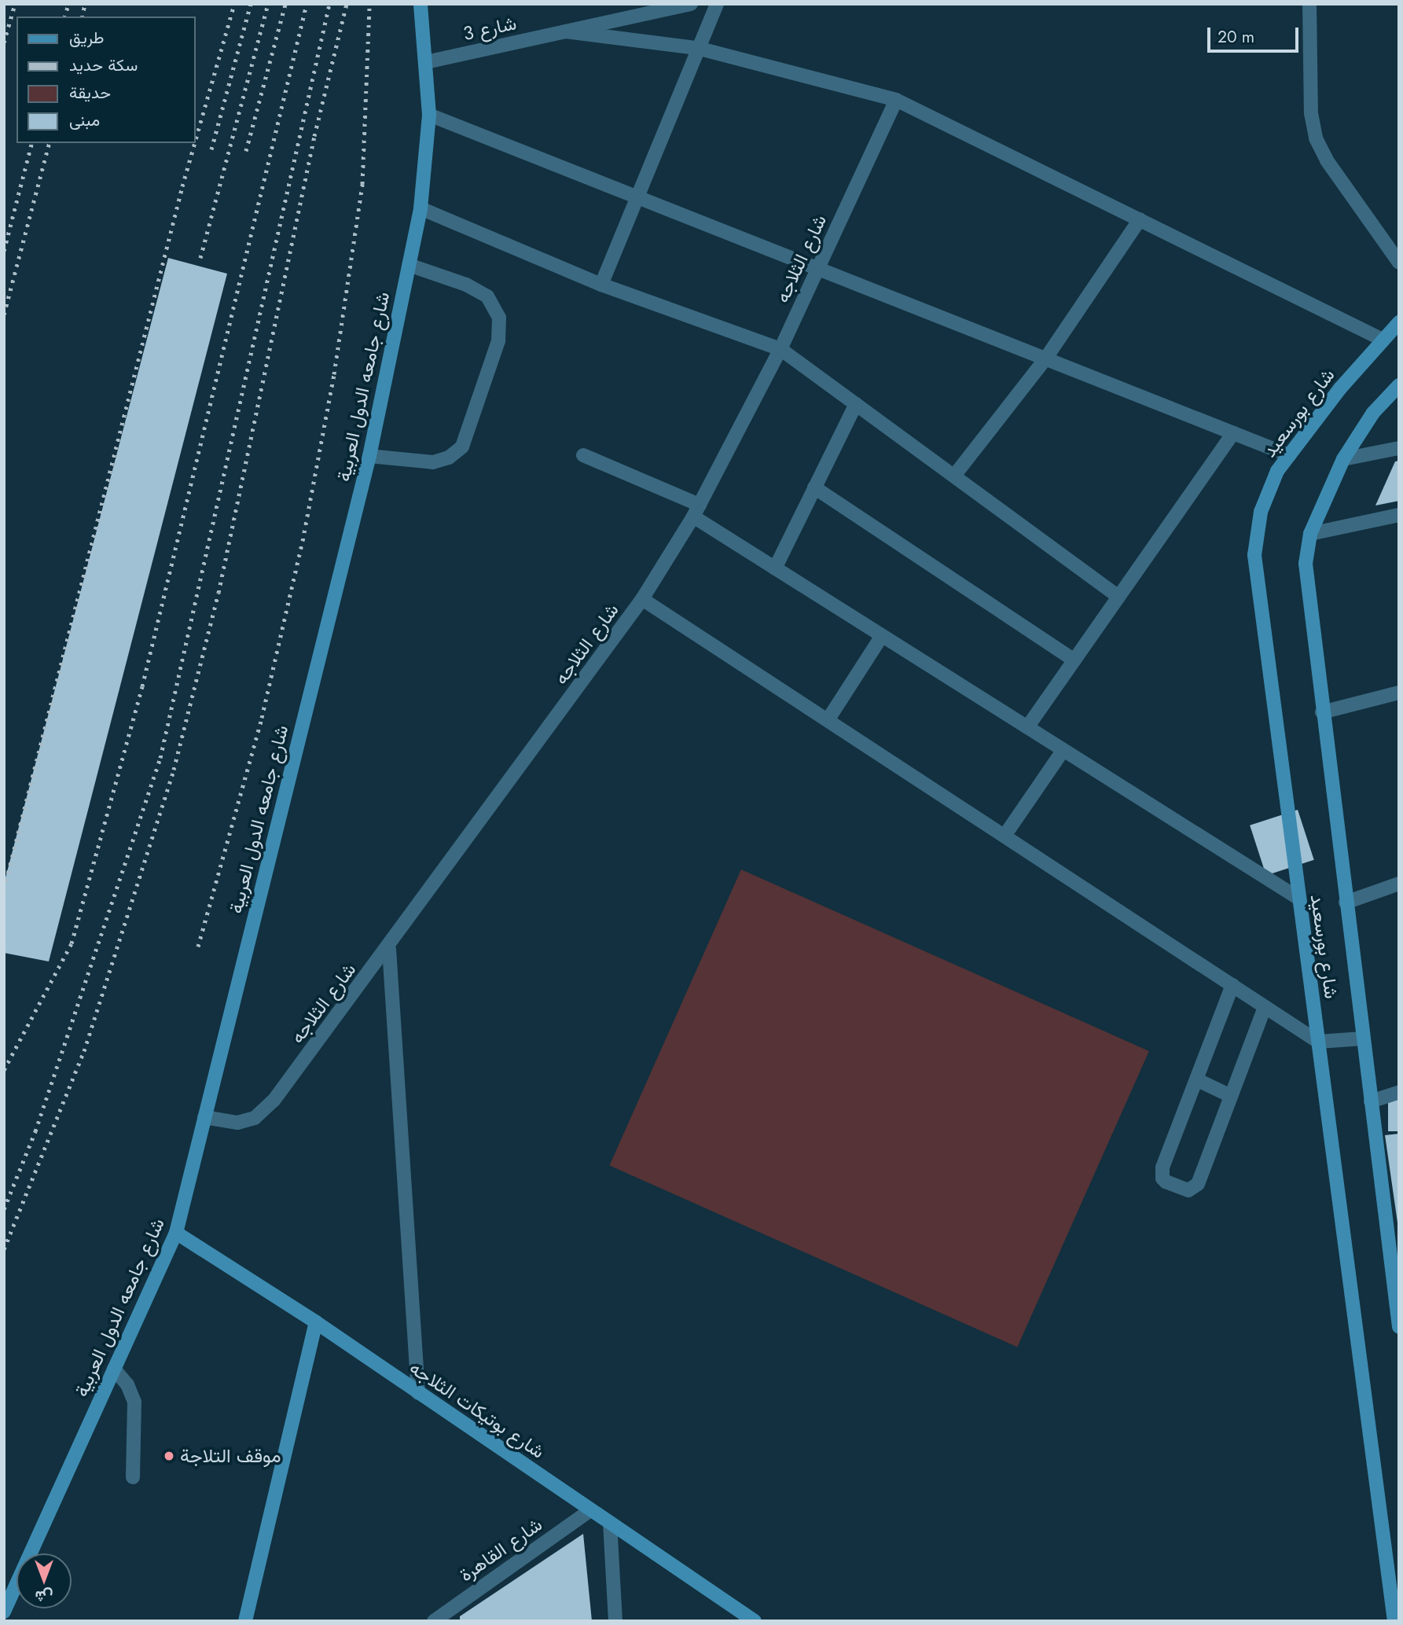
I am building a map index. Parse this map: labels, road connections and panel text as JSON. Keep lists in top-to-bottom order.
{
  "streets": {
    "main road": ["شارع جامعه الدول العربية", "شارع بورسعيد", "شارع بوتيكات الثلاجه"],
    "street": ["شارع 3", "شارع الثلاجه", "شارع القاهرة"]
  },
  "crossings": [
    ["شارع 3", "شارع جامعه الدول العربية"],
    ["شارع الثلاجه", "شارع جامعه الدول العربية"],
    ["شارع جامعه الدول العربية", "شارع بوتيكات الثلاجه"],
    ["شارع بوتيكات الثلاجه", "شارع القاهرة"]
  ],
  "places": ["موقف التلاجة"],
  "legend": [
    "طريق",
    "سكة حديد",
    "حديقة",
    "مبنى"
  ],
  "scale_bar": "20 m",
  "north": "bottom"
}
